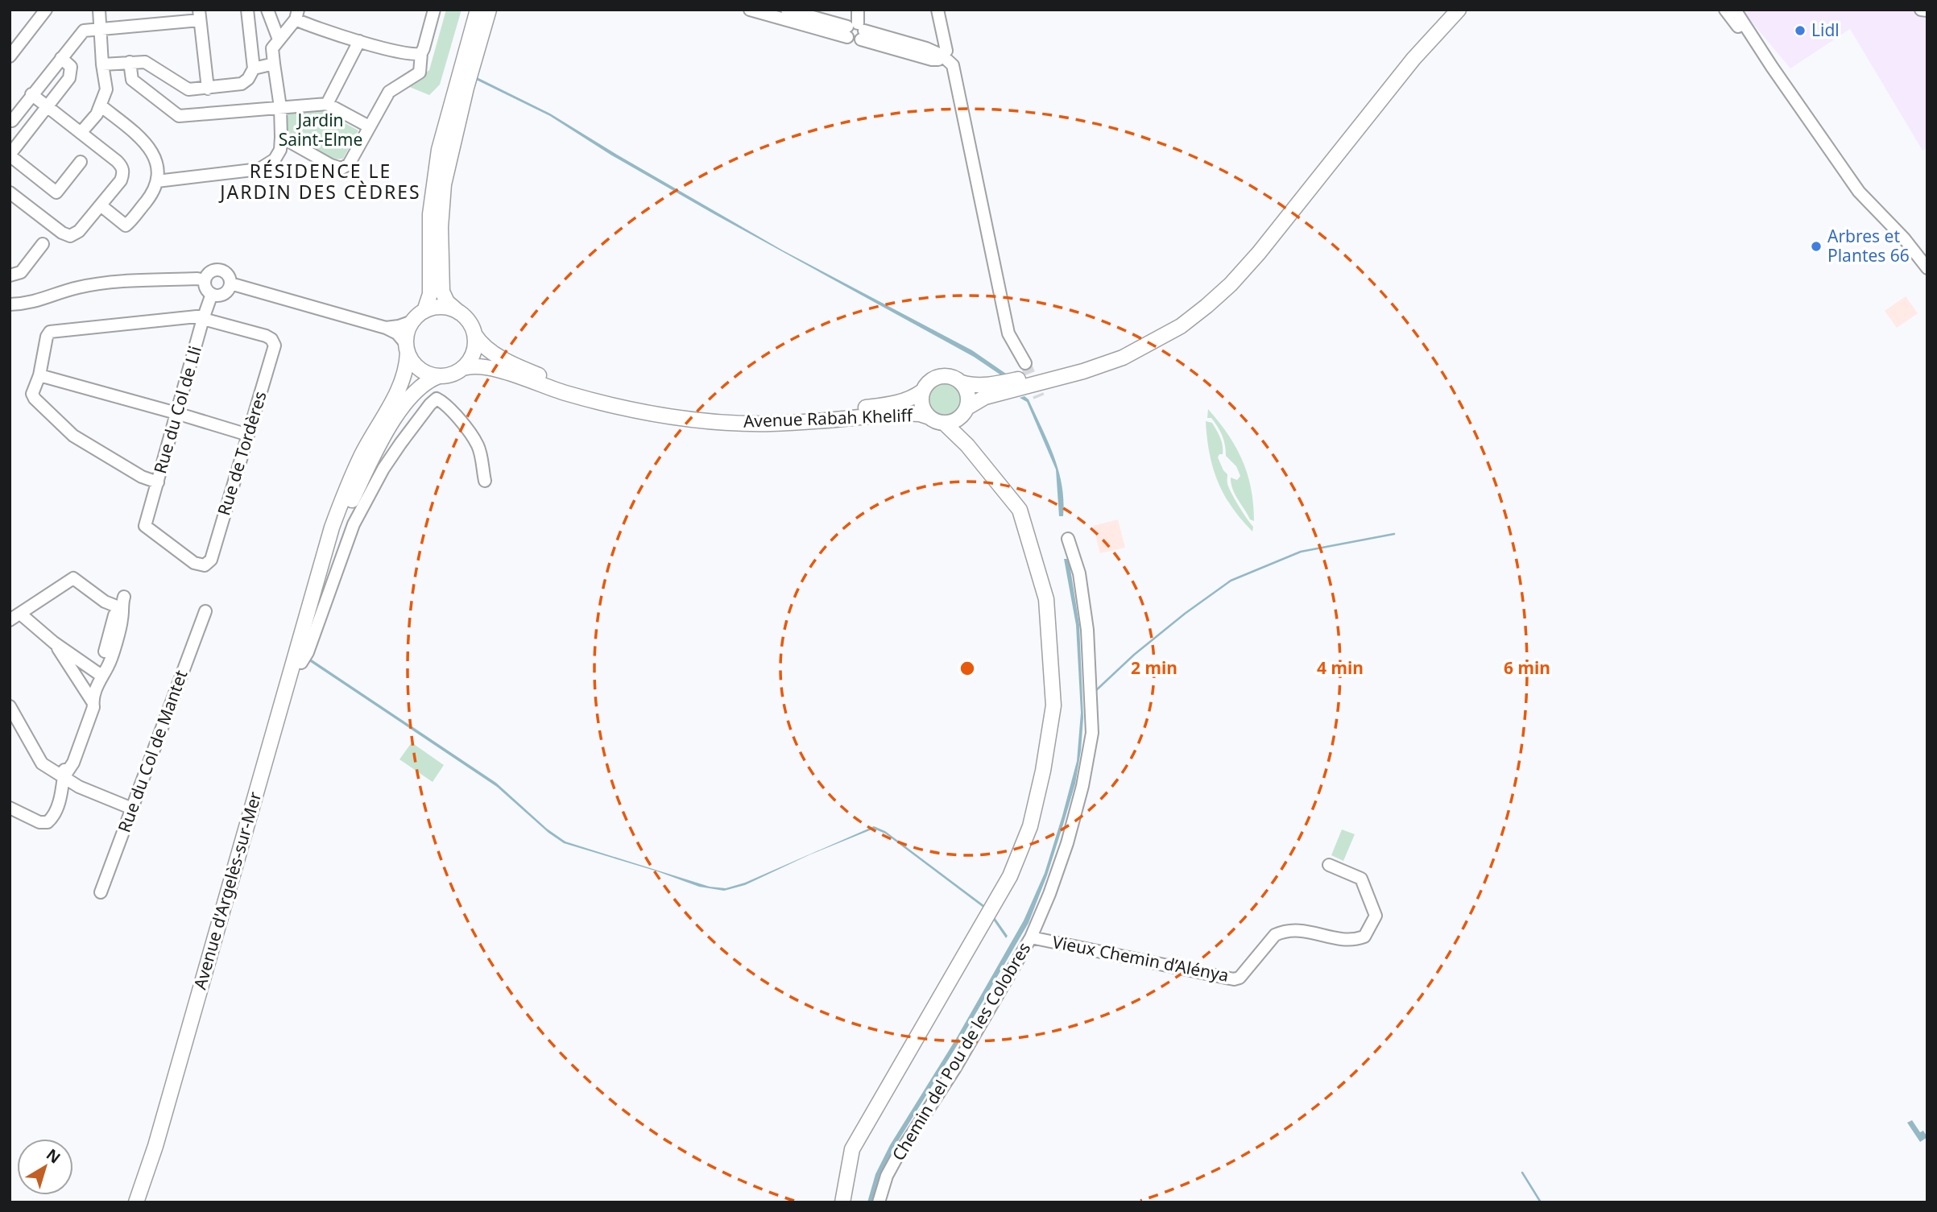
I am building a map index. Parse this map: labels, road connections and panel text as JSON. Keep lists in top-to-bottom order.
{
  "streets": {
    "main road": ["Avenue Rabah Kheliff", "Avenue d'Argelès-sur-Mer"],
    "street": [
      "Rue du Col de Lli",
      "Rue de Tordères",
      "Rue du Col de Mantet",
      "Vieux Chemin d’Alénya",
      "Chemin del Pou de les Colobres"
    ]
  },
  "crossings": [
    ["Rue du Col de Lli", "Rue de Tordères"],
    ["Avenue Rabah Kheliff", "Avenue d'Argelès-sur-Mer"],
    ["Vieux Chemin d’Alénya", "Chemin del Pou de les Colobres"]
  ],
  "districts": ["RÉSIDENCE LE JARDIN DES CÈDRES"],
  "parks": ["Jardin Saint-Elme"],
  "places": ["Lidl", "Arbres et Plantes 66"],
  "north": "top right",
  "rings": ["2 min", "4 min", "6 min"]
}
